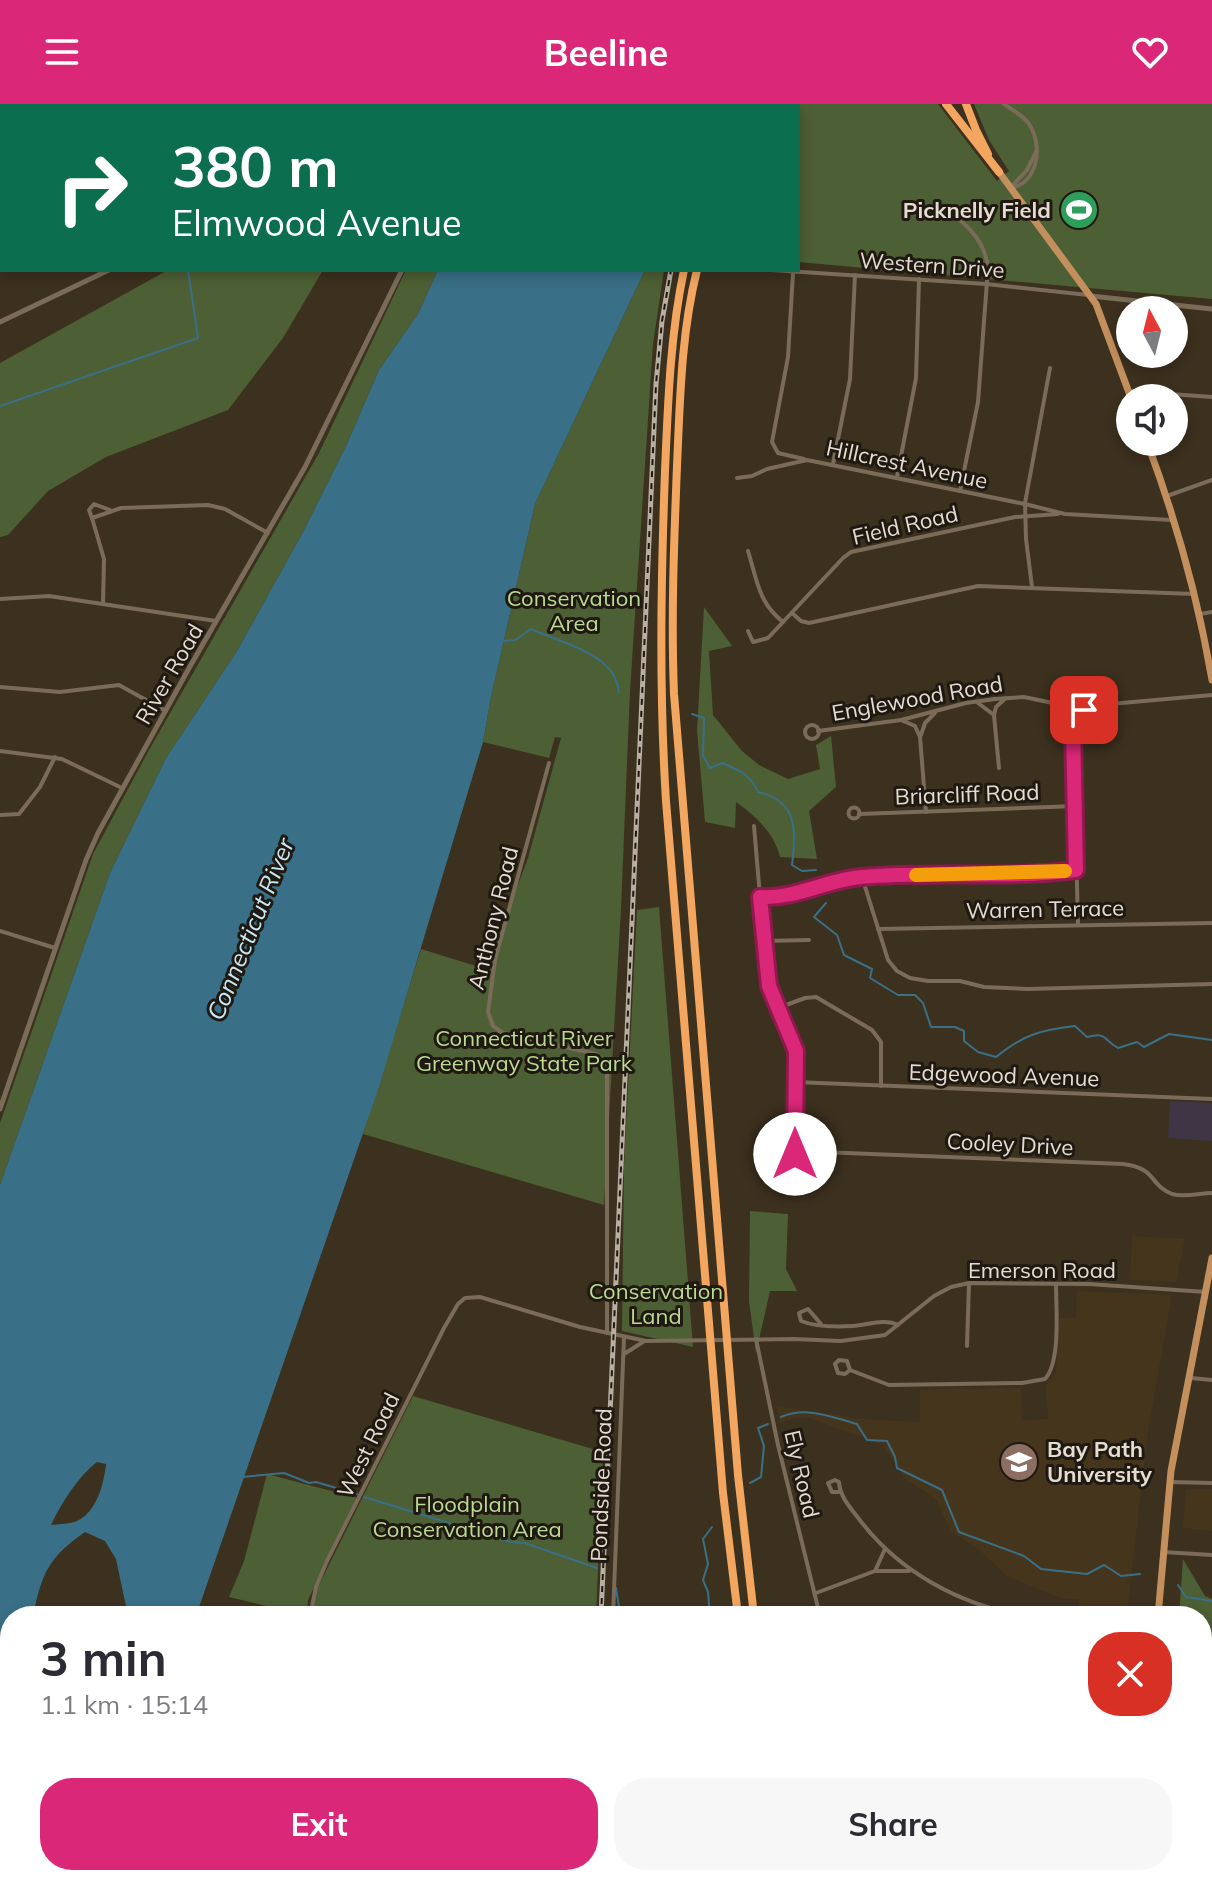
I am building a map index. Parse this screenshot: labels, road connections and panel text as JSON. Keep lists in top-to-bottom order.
{
  "streets": {
    "street": [
      "Western Drive",
      "Hillcrest Avenue",
      "Field Road",
      "River Road",
      "Englewood Road",
      "Briarcliff Road",
      "Warren Terrace",
      "Anthony Road",
      "Edgewood Avenue",
      "Cooley Drive",
      "Emerson Road",
      "West Road",
      "Ely Road",
      "Pondside Road"
    ]
  },
  "crossings": [
    ["Hillcrest Avenue", "Field Road"],
    ["Anthony Road", "Emerson Road"],
    ["Emerson Road", "West Road"],
    ["Emerson Road", "Ely Road"],
    ["Emerson Road", "Pondside Road"]
  ],
  "water": ["Connecticut River"],
  "parks": [
    "Conservation Area",
    "Connecticut River Greenway State Park",
    "Conservation Land",
    "Floodplain Conservation Area"
  ],
  "places": {
    "sports": ["Picknelly Field"],
    "school or university": ["Bay Path University"]
  },
  "north": "top",
  "page": {
    "header": "Beeline",
    "turn": ["380 m", "Elmwood Avenue"],
    "heading": ["3 min", "1.1 km · 15:14"],
    "buttons": ["Exit", "Share"]
  }
}
